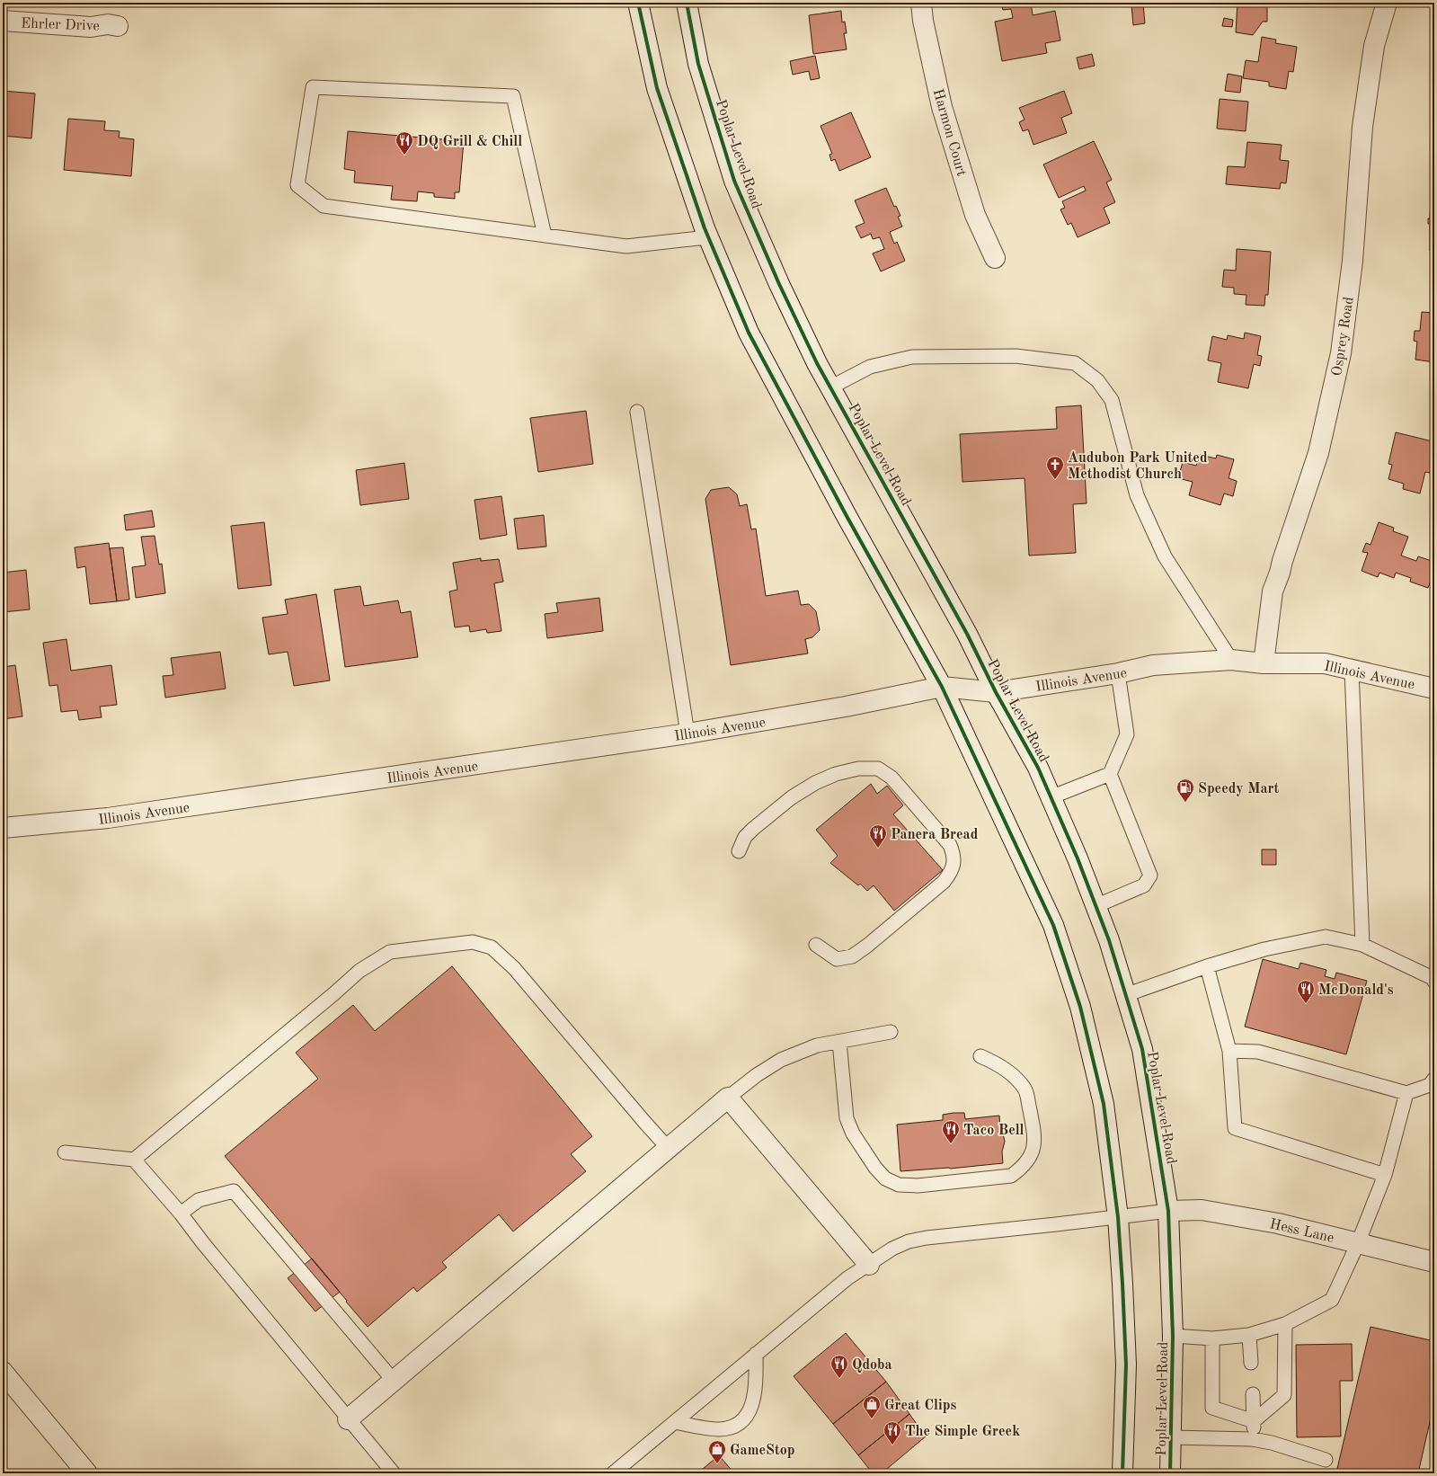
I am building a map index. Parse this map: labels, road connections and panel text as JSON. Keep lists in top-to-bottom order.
{
  "streets": {
    "street": [
      "Ehrler Drive",
      "Harmon Court",
      "Poplar Level Road",
      "Osprey Road",
      "Illinois Avenue",
      "Hess Lane"
    ]
  },
  "crossings": [
    ["Poplar Level Road", "Illinois Avenue"],
    ["Poplar Level Road", "Hess Lane"],
    ["Osprey Road", "Illinois Avenue"]
  ],
  "places": {
    "restaurant": [
      "DQ Grill & Chill",
      "Panera Bread",
      "McDonald's",
      "Taco Bell",
      "Qdoba",
      "The Simple Greek"
    ],
    "church": ["Audubon Park United Methodist Church"],
    "fuel station": ["Speedy Mart"],
    "shop": ["Great Clips", "GameStop"]
  }
}
